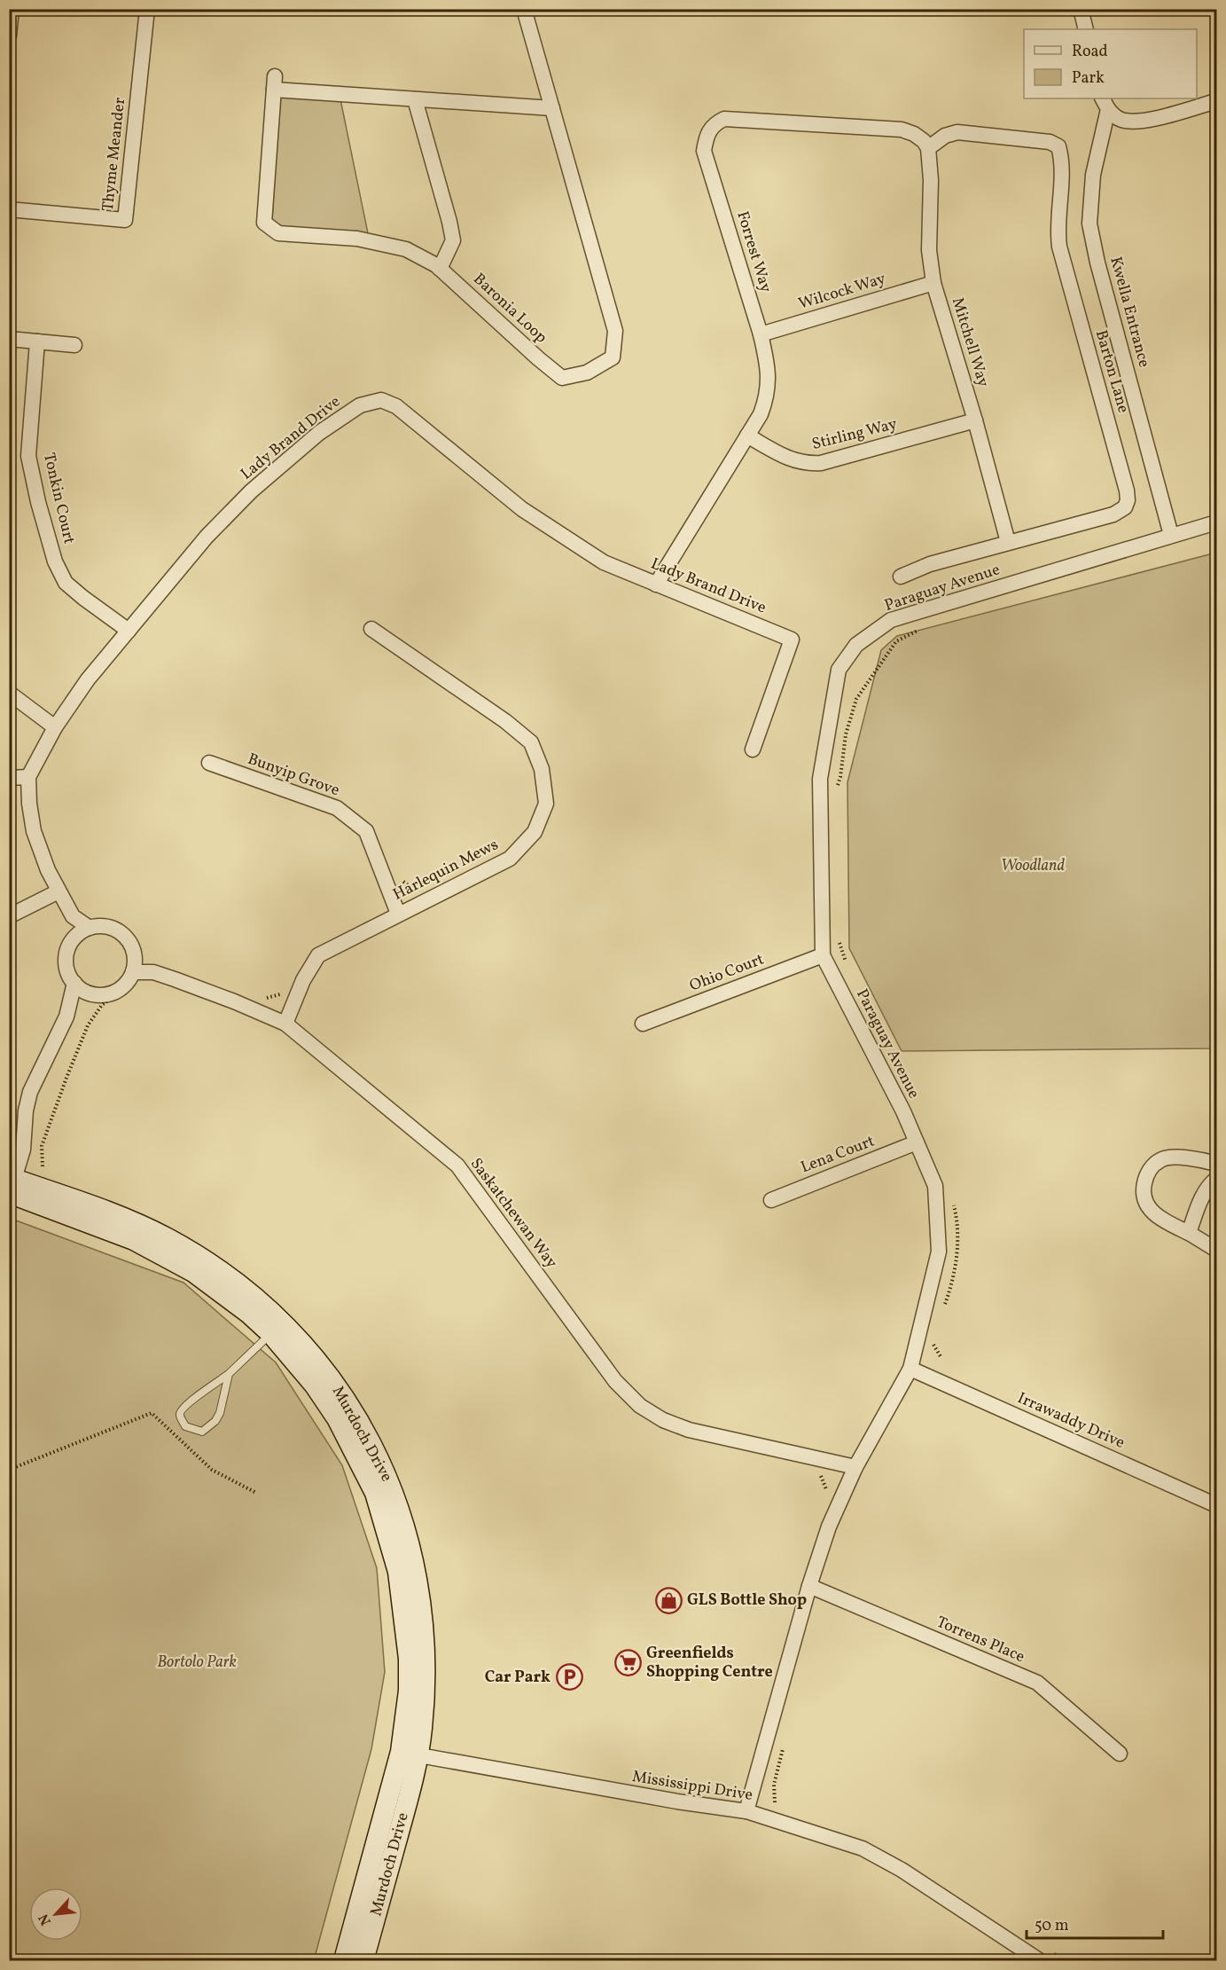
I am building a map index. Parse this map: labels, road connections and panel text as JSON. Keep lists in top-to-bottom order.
{
  "streets": {
    "main road": ["Murdoch Drive"],
    "street": [
      "Thyme Meander",
      "Forrest Way",
      "Wilcock Way",
      "Baronia Loop",
      "Kwella Entrance",
      "Mitchell Way",
      "Barton Lane",
      "Stirling Way",
      "Lady Brand Drive",
      "Tonkin Court",
      "Paraguay Avenue",
      "Bunyip Grove",
      "Harlequin Mews",
      "Ohio Court",
      "Lena Court",
      "Saskatchewan Way",
      "Irrawaddy Drive",
      "Torrens Place",
      "Mississippi Drive"
    ]
  },
  "crossings": [
    ["Forrest Way", "Wilcock Way"],
    ["Forrest Way", "Mitchell Way"],
    ["Forrest Way", "Barton Lane"],
    ["Forrest Way", "Stirling Way"],
    ["Forrest Way", "Lady Brand Drive"],
    ["Wilcock Way", "Mitchell Way"],
    ["Kwella Entrance", "Paraguay Avenue"],
    ["Mitchell Way", "Barton Lane"],
    ["Mitchell Way", "Stirling Way"],
    ["Lady Brand Drive", "Tonkin Court"],
    ["Paraguay Avenue", "Ohio Court"],
    ["Paraguay Avenue", "Lena Court"],
    ["Paraguay Avenue", "Saskatchewan Way"],
    ["Paraguay Avenue", "Irrawaddy Drive"],
    ["Paraguay Avenue", "Torrens Place"],
    ["Paraguay Avenue", "Mississippi Drive"],
    ["Bunyip Grove", "Harlequin Mews"],
    ["Harlequin Mews", "Saskatchewan Way"],
    ["Murdoch Drive", "Mississippi Drive"]
  ],
  "parks": ["Woodland", "Bortolo Park"],
  "places": {
    "shop": ["GLS Bottle Shop"],
    "supermarket": ["Greenfields Shopping Centre"],
    "parking": ["Car Park"]
  },
  "legend": ["Road", "Park"],
  "scale_bar": "50 m",
  "north": "bottom left"
}
